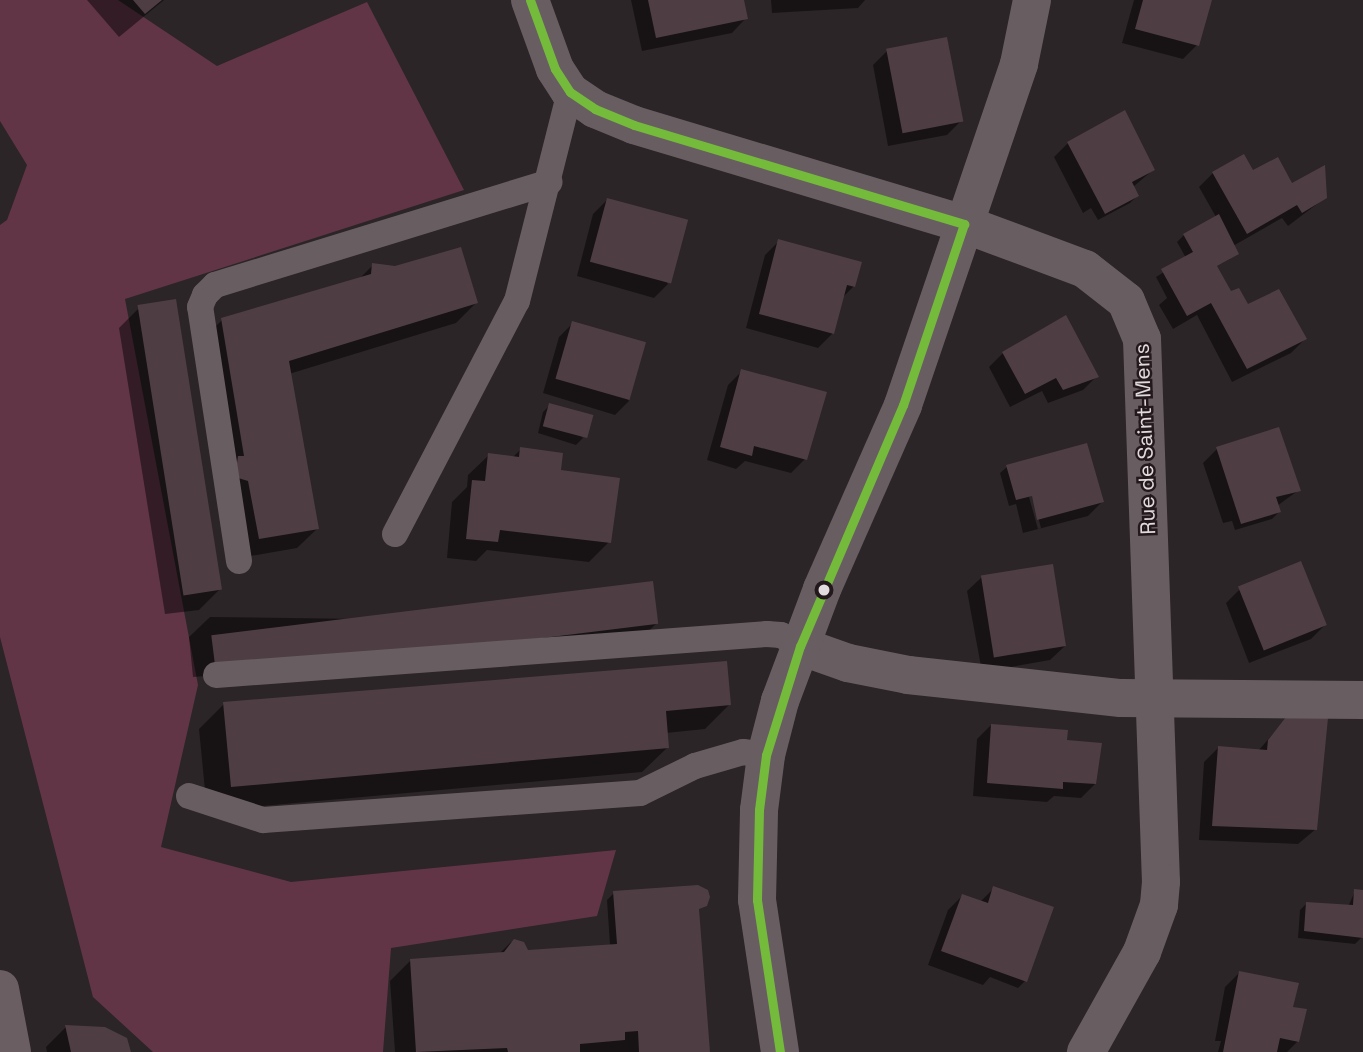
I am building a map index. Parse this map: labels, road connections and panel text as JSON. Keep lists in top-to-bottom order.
{
  "streets": {
    "street": ["Rue de Saint-Mens"]
  }
}
